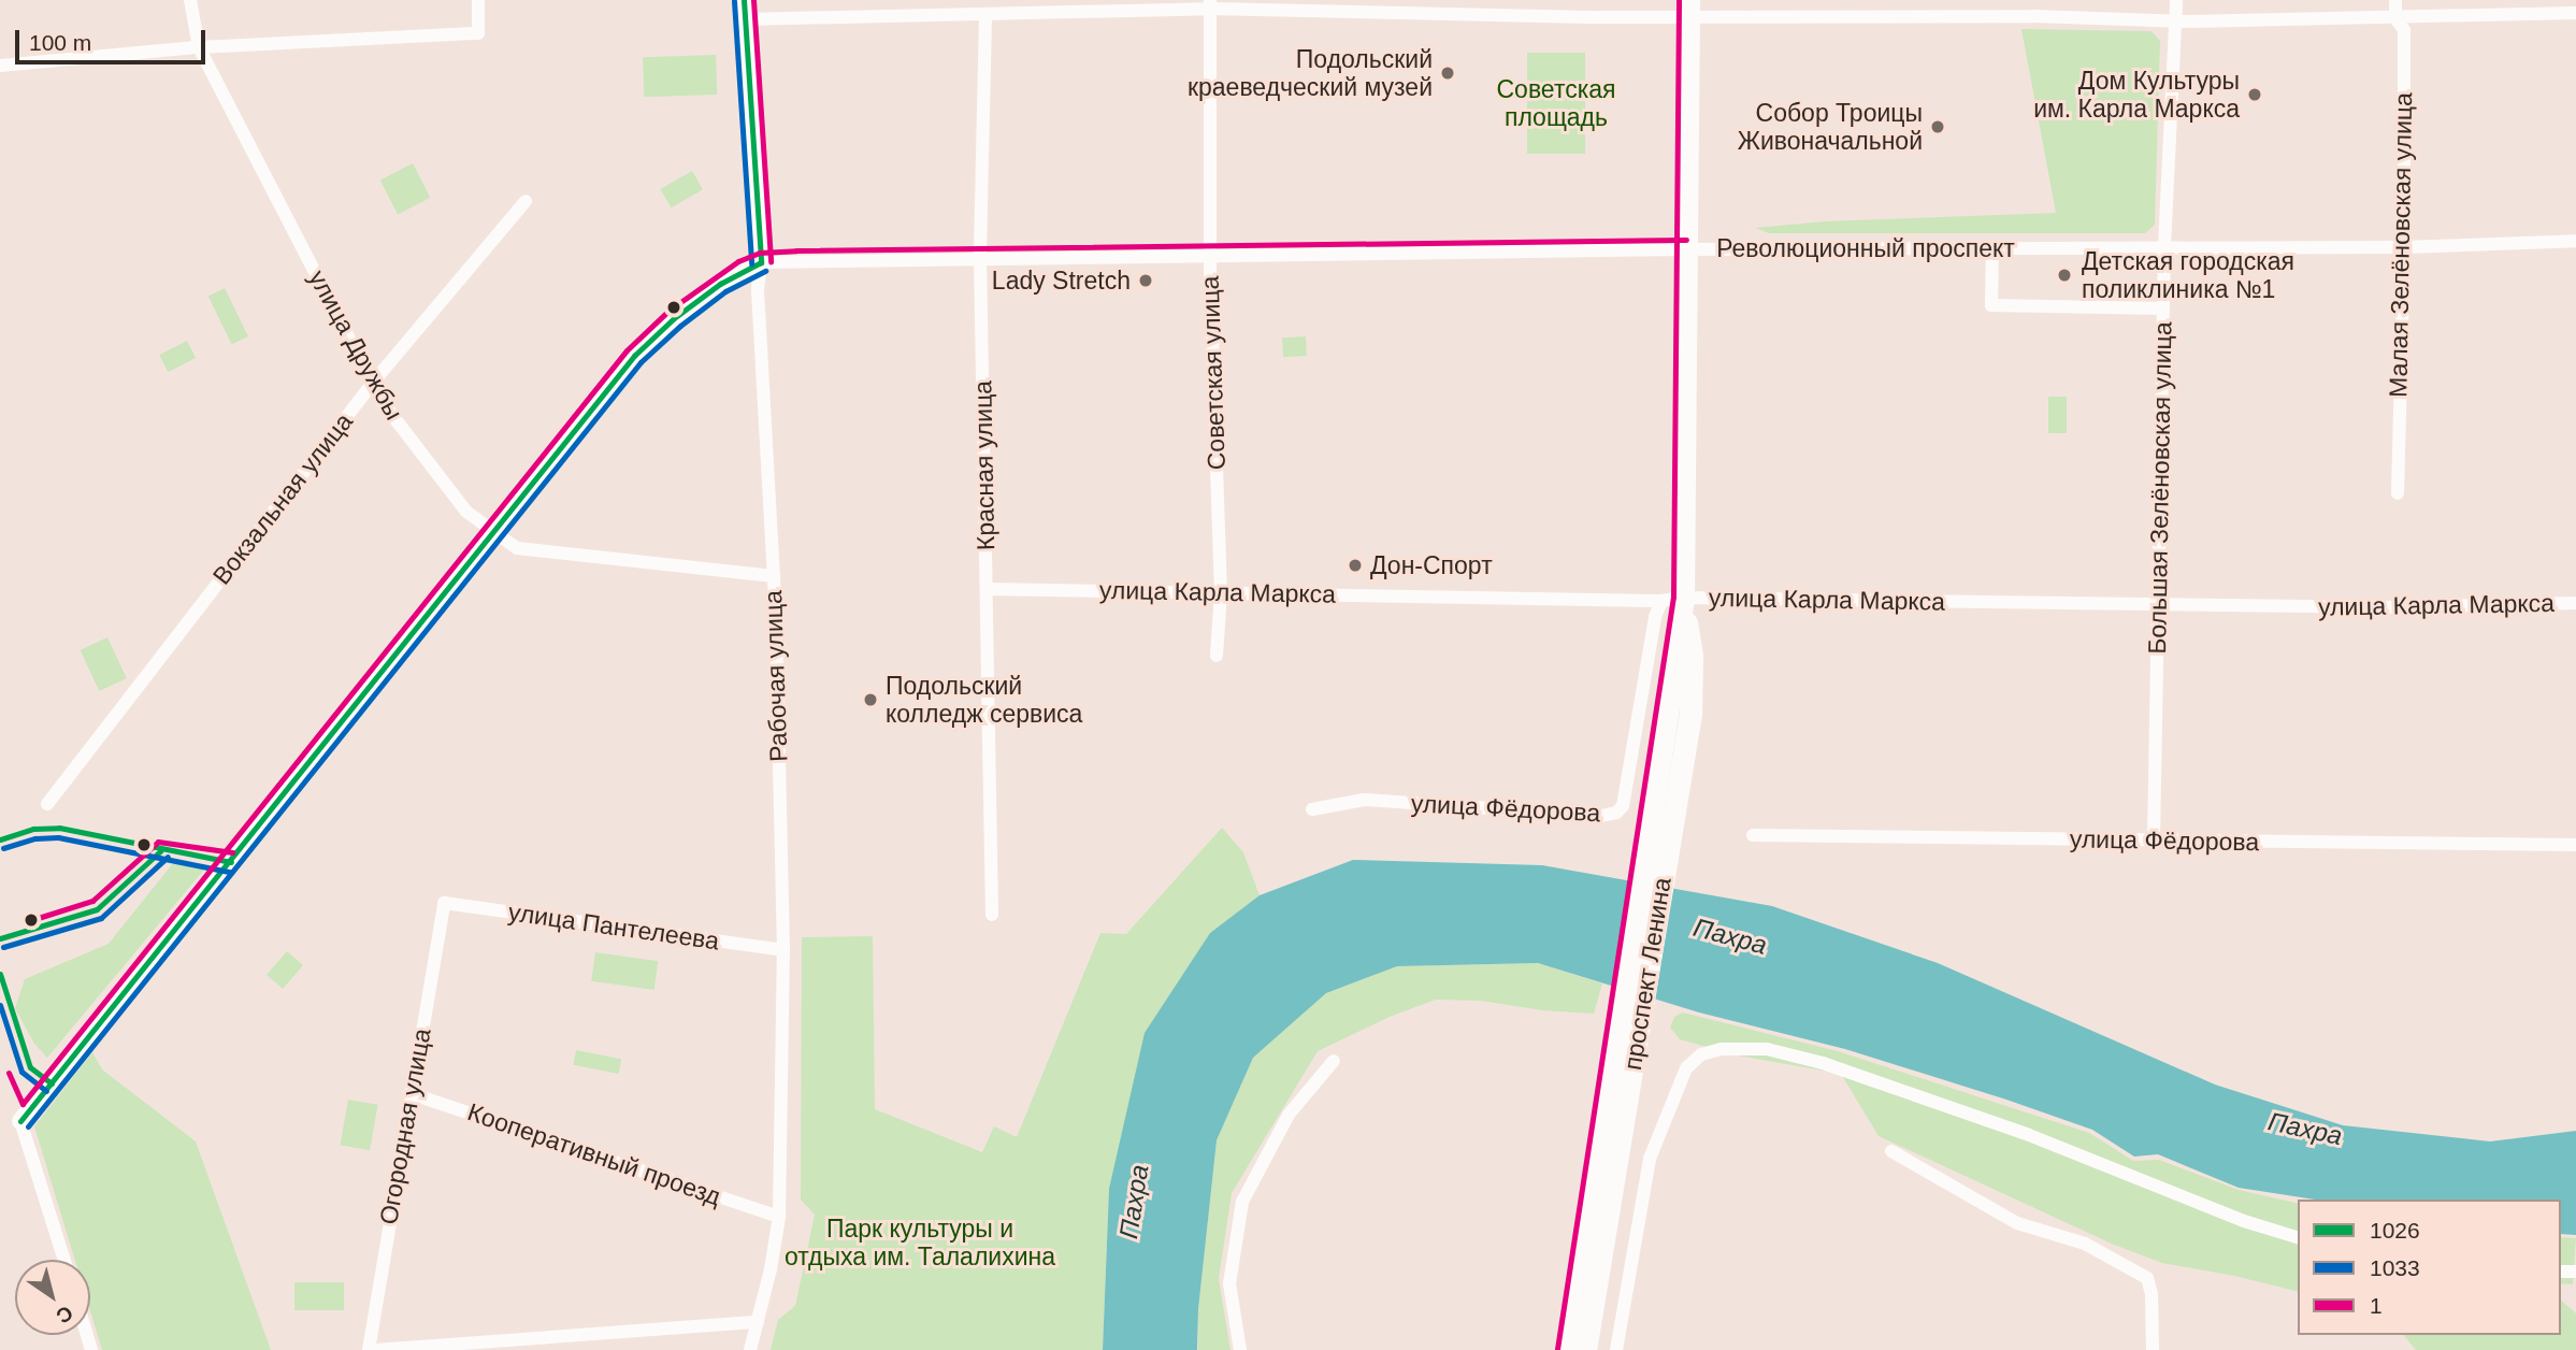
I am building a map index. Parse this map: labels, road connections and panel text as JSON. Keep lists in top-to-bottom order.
{
  "streets": {
    "main road": ["проспект Ленина"],
    "street": [
      "Малая Зелёновская улица",
      "Революционный проспект",
      "улица Дружбы",
      "Советская улица",
      "Красная улица",
      "Большая Зелёновская улица",
      "Вокзальная улица",
      "улица Карла Маркса",
      "Рабочая улица",
      "улица Фёдорова",
      "улица Пантелеева",
      "Огородная улица",
      "Кооперативный проезд"
    ]
  },
  "crossings": [
    ["Малая Зелёновская улица", "Революционный проспект"],
    ["Революционный проспект", "улица Дружбы"],
    ["Революционный проспект", "Советская улица"],
    ["Революционный проспект", "Красная улица"],
    ["Революционный проспект", "Большая Зелёновская улица"],
    ["Революционный проспект", "Рабочая улица"],
    ["Революционный проспект", "проспект Ленина"],
    ["улица Дружбы", "Вокзальная улица"],
    ["улица Дружбы", "Рабочая улица"],
    ["Советская улица", "улица Карла Маркса"],
    ["Красная улица", "улица Карла Маркса"],
    ["Большая Зелёновская улица", "улица Карла Маркса"],
    ["Большая Зелёновская улица", "улица Фёдорова"],
    ["улица Карла Маркса", "улица Фёдорова"],
    ["улица Карла Маркса", "проспект Ленина"],
    ["Рабочая улица", "улица Пантелеева"],
    ["Рабочая улица", "Кооперативный проезд"],
    ["улица Фёдорова", "проспект Ленина"],
    ["улица Пантелеева", "Огородная улица"],
    ["Огородная улица", "Кооперативный проезд"]
  ],
  "water": ["Пахра"],
  "parks": ["Советская площадь", "Парк культуры и отдыха им. Талалихина"],
  "places": [
    "Подольский краеведческий музей",
    "Дом Культуры им. Карла Маркса",
    "Собор Троицы Живоначальной",
    "Детская городская поликлиника №1",
    "Lady Stretch",
    "Дон-Спорт",
    "Подольский колледж сервиса"
  ],
  "lines": ["transit line 1026", "transit line 1", "transit line 1033"],
  "legend": ["1026", "1033", "1"],
  "scale_bar": "100 m",
  "north": "bottom right"
}
